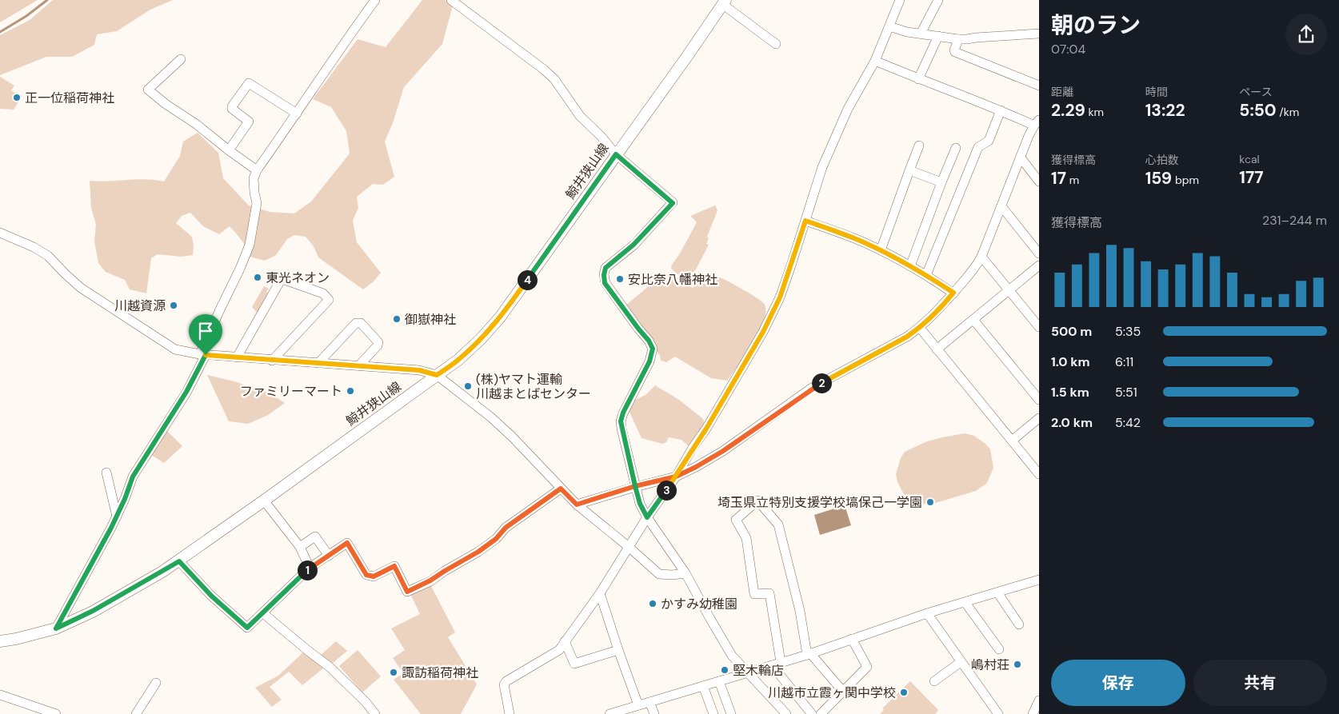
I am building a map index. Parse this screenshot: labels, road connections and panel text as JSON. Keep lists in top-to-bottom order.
{
  "streets": {
    "main road": ["鯨井狭山線"]
  },
  "places": [
    "正一位稲荷神社",
    "東光ネオン",
    "安比奈八幡神社",
    "川越資源",
    "御嶽神社",
    "(株)ヤマト運輸 川越まとばセンター",
    "ファミリーマート",
    "埼玉県立特別支援学校塙保己一学園",
    "かすみ幼稚園",
    "嶋村荘",
    "堅木輪店",
    "諏訪稲荷神社",
    "川越市立霞ヶ関中学校"
  ],
  "page": {
    "heading": ["朝のラン", "07:04"],
    "stats": [
      ["距離", "2.29 km"],
      ["時間", "13:22"],
      ["ペース", "5:50 /km"],
      ["獲得標高", "17 m"],
      ["心拍数", "159 bpm"],
      ["kcal", "177"]
    ],
    "chart": ["獲得標高", "231–244 m"],
    "pins": [
      "4",
      "2",
      "3",
      "1"
    ],
    "list": [
      {
        "name": "500 m",
        "note": "5:35"
      },
      {
        "name": "1.0 km",
        "note": "6:11"
      },
      {
        "name": "1.5 km",
        "note": "5:51"
      },
      {
        "name": "2.0 km",
        "note": "5:42"
      }
    ],
    "buttons": ["保存", "共有"]
  }
}
